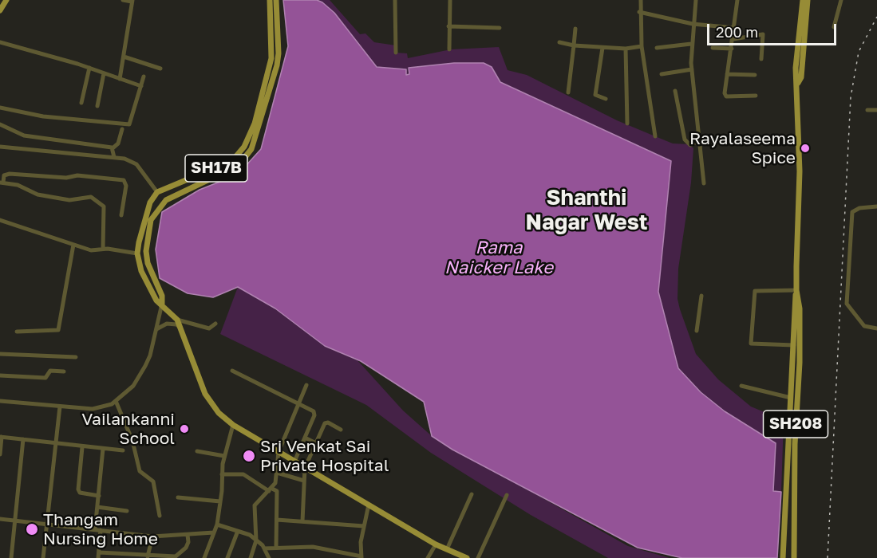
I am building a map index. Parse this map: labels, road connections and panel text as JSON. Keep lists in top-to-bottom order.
{
  "streets": {
    "main road": ["SH17B", "SH208"]
  },
  "districts": ["Shanthi Nagar West"],
  "water": ["Rama Naicker Lake"],
  "places": [
    "Rayalaseema Spice",
    "Vailankanni School",
    "Sri Venkat Sai Private Hospital",
    "Thangam Nursing Home"
  ],
  "scale_bar": "200 m"
}
